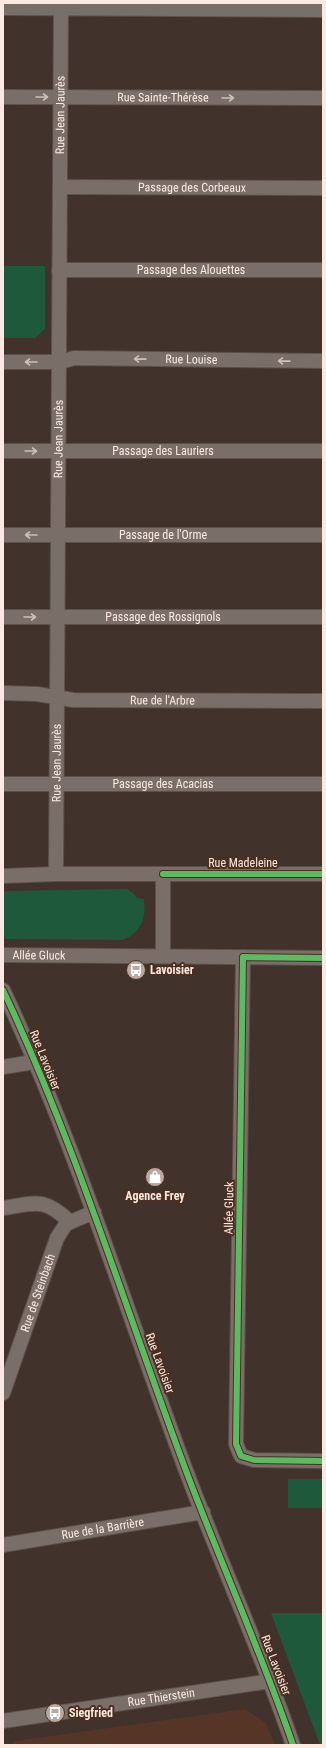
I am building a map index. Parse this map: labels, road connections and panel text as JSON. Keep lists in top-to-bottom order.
{
  "streets": {
    "street": [
      "Rue Sainte-Thérèse",
      "Rue Jean Jaurès",
      "Passage des Corbeaux",
      "Passage des Alouettes",
      "Rue Louise",
      "Passage des Lauriers",
      "Passage de l'Orme",
      "Passage des Rossignols",
      "Rue de l'Arbre",
      "Passage des Acacias",
      "Rue Madeleine",
      "Allée Gluck",
      "Rue Lavoisier",
      "Rue de Steinbach",
      "Rue de la Barrière",
      "Rue Thierstein"
    ]
  },
  "crossings": [
    ["Rue Sainte-Thérèse", "Rue Jean Jaurès"],
    ["Rue Jean Jaurès", "Passage des Corbeaux"],
    ["Rue Jean Jaurès", "Passage des Alouettes"],
    ["Rue Jean Jaurès", "Rue Louise"],
    ["Rue Jean Jaurès", "Passage des Lauriers"],
    ["Rue Jean Jaurès", "Passage de l'Orme"],
    ["Rue Jean Jaurès", "Passage des Rossignols"],
    ["Rue Jean Jaurès", "Rue de l'Arbre"],
    ["Rue Jean Jaurès", "Passage des Acacias"],
    ["Rue Jean Jaurès", "Rue Madeleine"],
    ["Rue Lavoisier", "Rue de Steinbach"],
    ["Rue Lavoisier", "Rue de la Barrière"],
    ["Rue Lavoisier", "Rue Thierstein"]
  ],
  "one_way": ["Rue Louise"],
  "places": {
    "bus stop": ["Lavoisier", "Siegfried"],
    "shop": ["Agence Frey"]
  }
}
